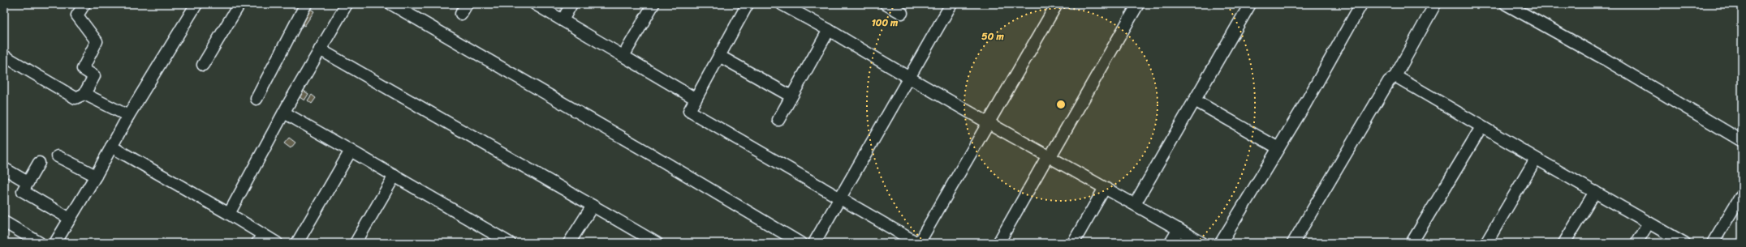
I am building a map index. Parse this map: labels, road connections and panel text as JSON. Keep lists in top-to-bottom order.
{
  "rings": ["100 m", "50 m"]
}
